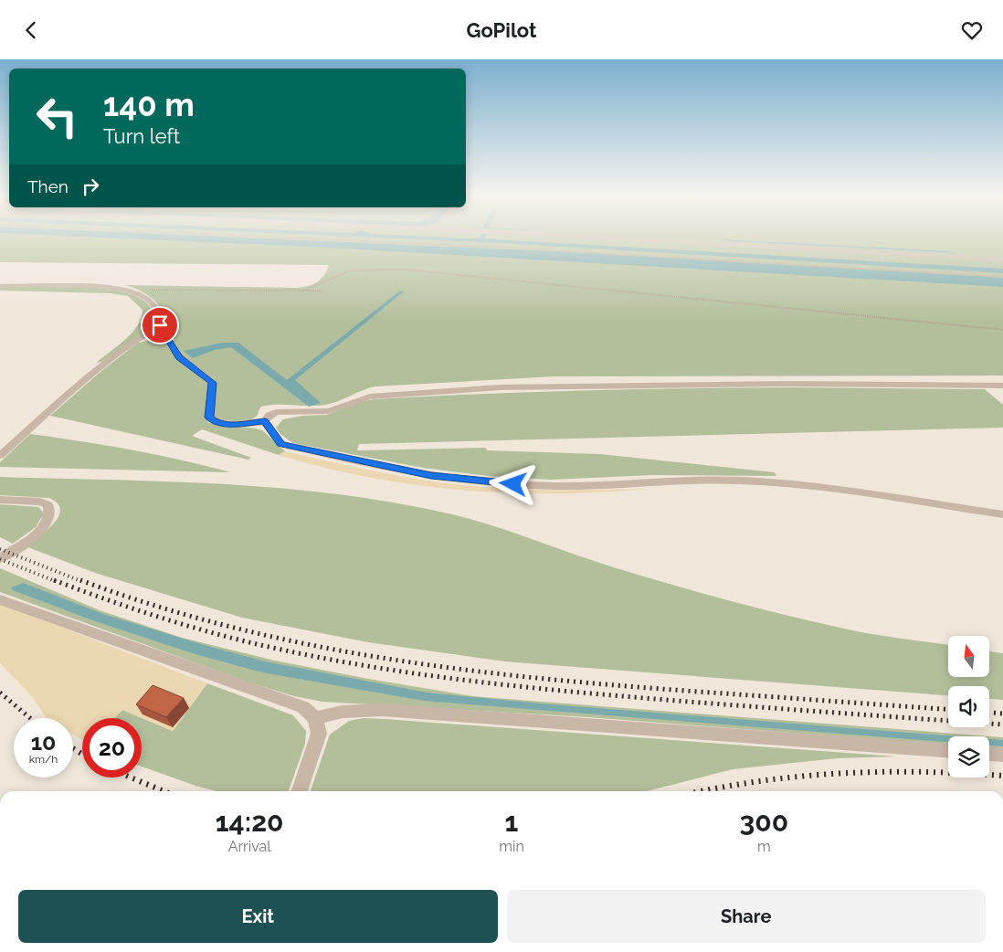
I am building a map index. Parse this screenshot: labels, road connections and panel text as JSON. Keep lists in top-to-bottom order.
{
  "north": "top",
  "page": {
    "header": "GoPilot",
    "turn": ["140 m", "Turn left"],
    "then": "Then",
    "speed": "10 km/h",
    "limit": "20",
    "eta": [
      "14:20",
      "Arrival",
      "1",
      "min",
      "300",
      "m"
    ],
    "buttons": ["Exit", "Share"]
  }
}
